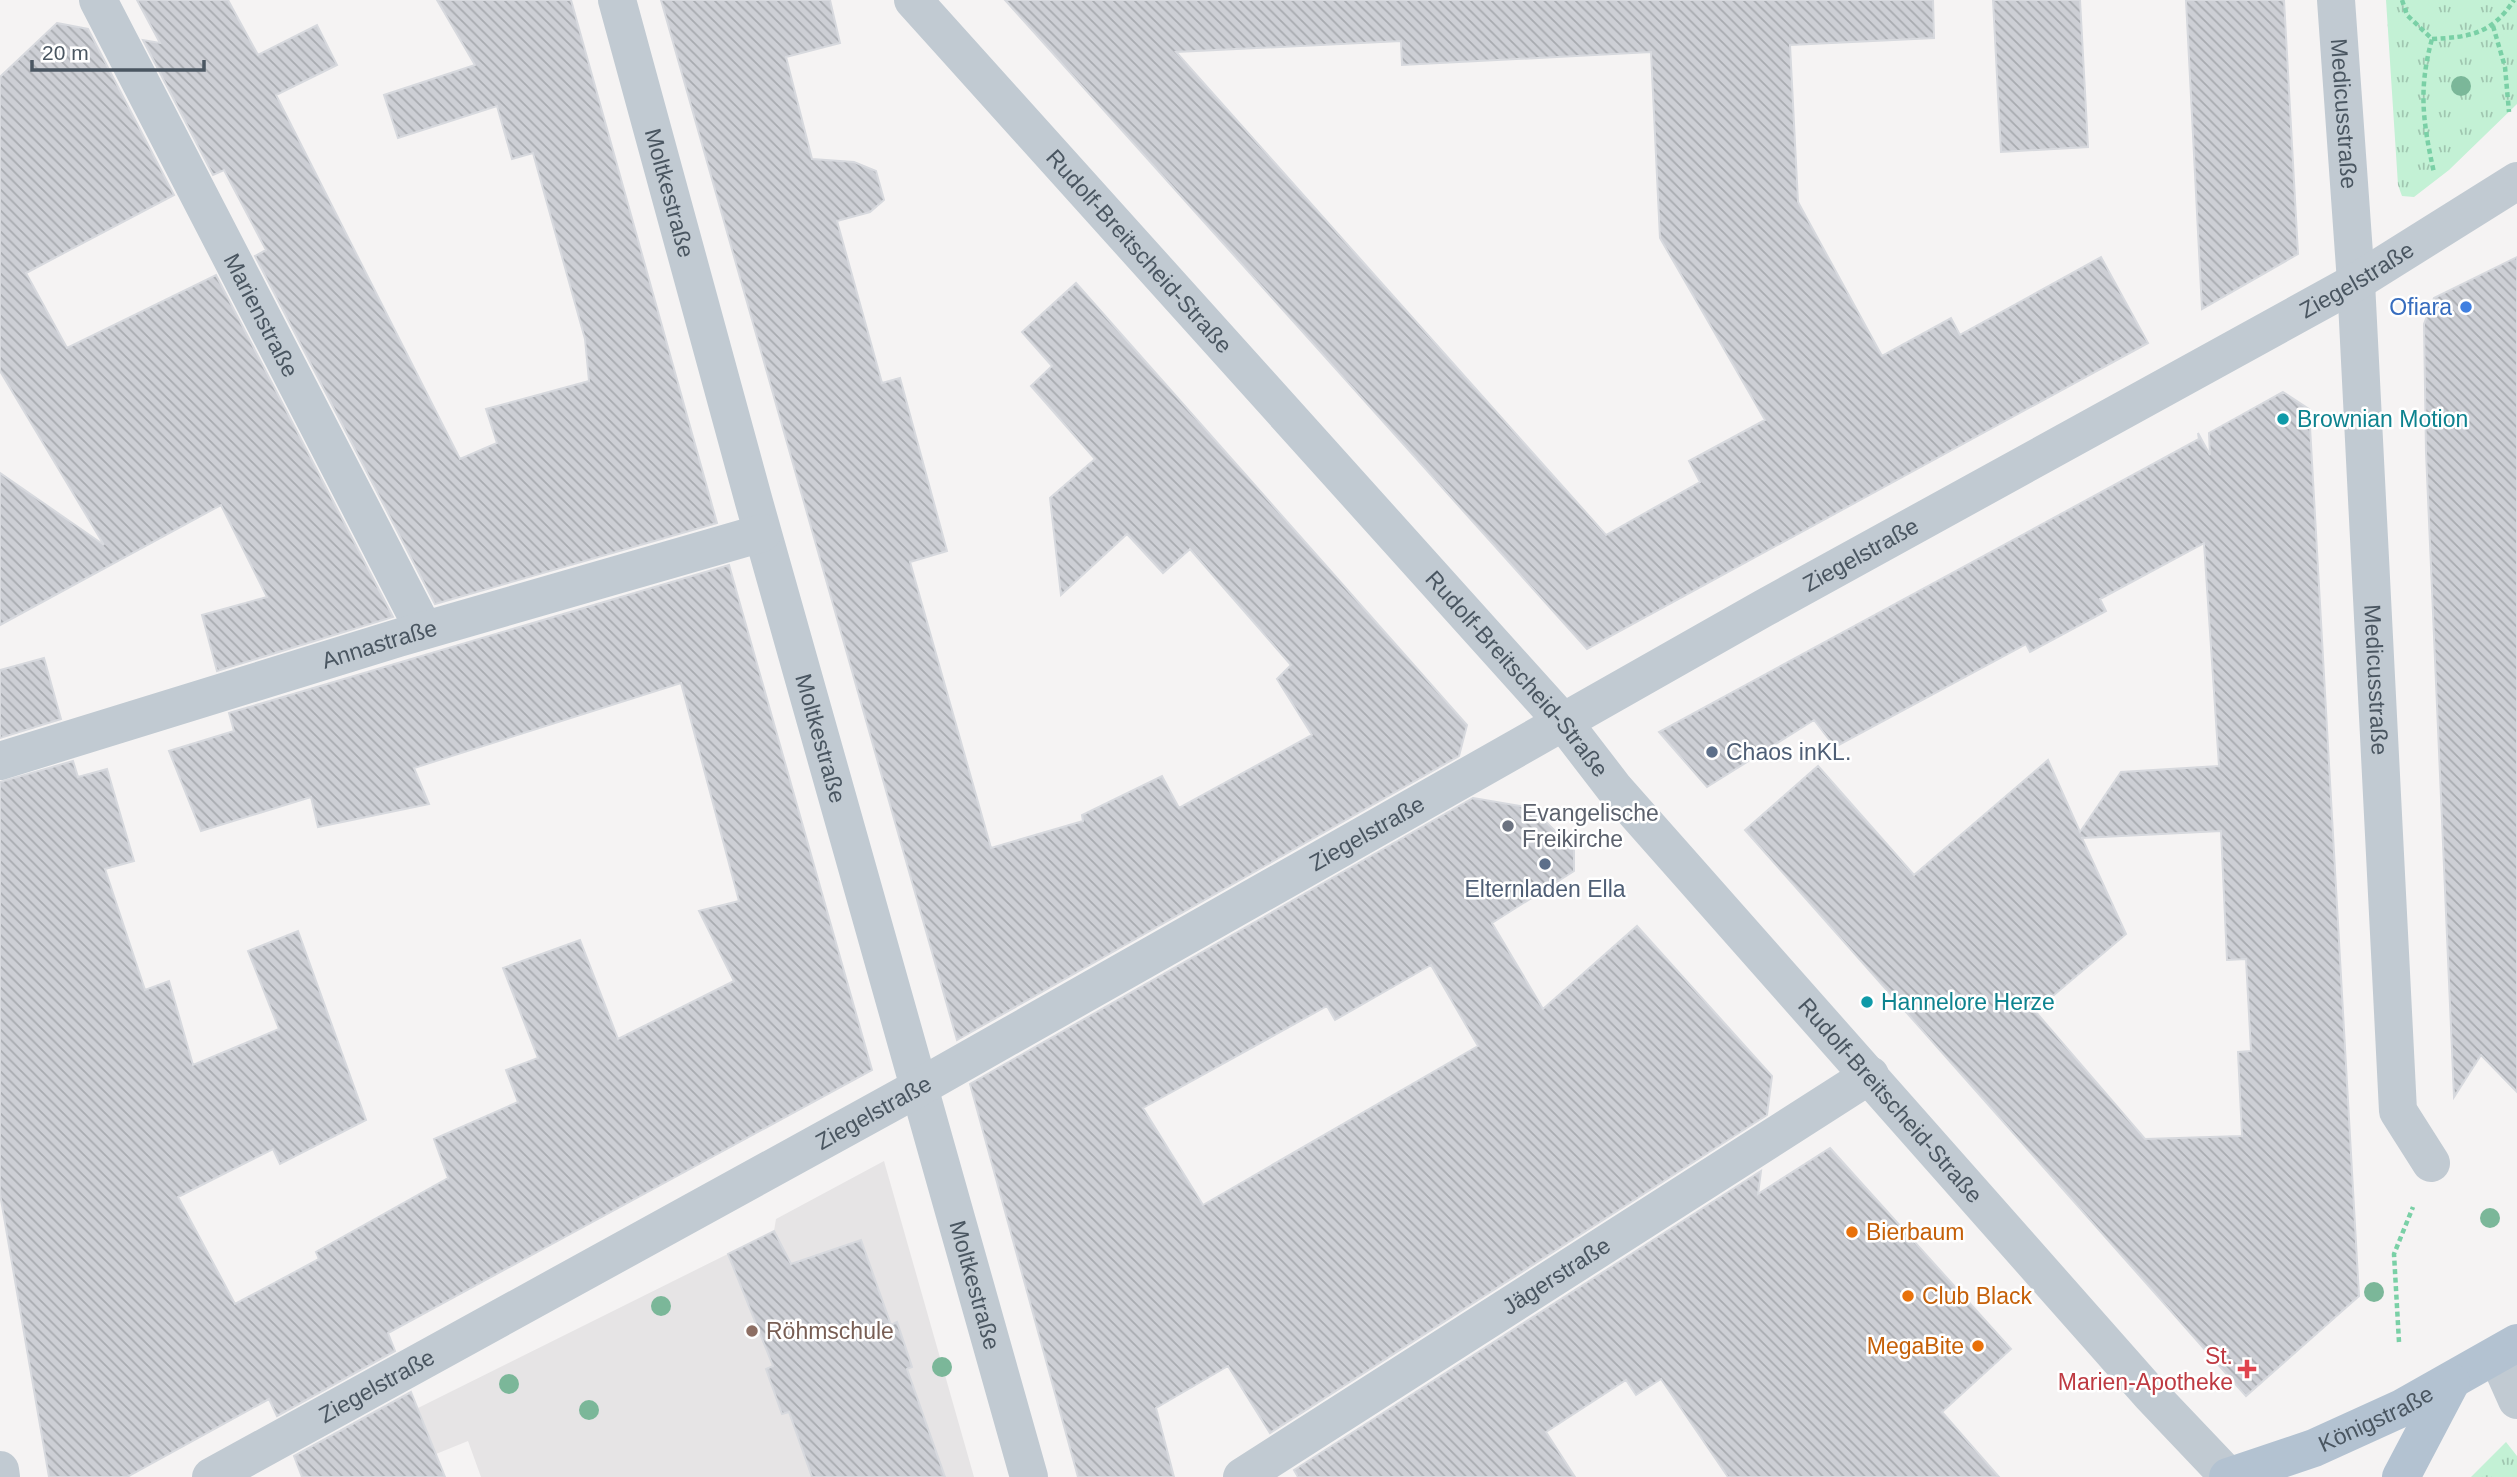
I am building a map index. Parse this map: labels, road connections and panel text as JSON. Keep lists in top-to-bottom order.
{
  "streets": {
    "main road": ["Königstraße"],
    "street": [
      "Medicusstraße",
      "Moltkestraße",
      "Rudolf-Breitscheid-Straße",
      "Ziegelstraße",
      "Marienstraße",
      "Annastraße",
      "Jägerstraße"
    ]
  },
  "crossings": [
    ["Medicusstraße", "Ziegelstraße"],
    ["Moltkestraße", "Ziegelstraße"],
    ["Moltkestraße", "Annastraße"],
    ["Rudolf-Breitscheid-Straße", "Ziegelstraße"],
    ["Rudolf-Breitscheid-Straße", "Jägerstraße"],
    ["Rudolf-Breitscheid-Straße", "Königstraße"],
    ["Marienstraße", "Annastraße"]
  ],
  "places": {
    "other": [
      "Ofiara",
      "Brownian Motion",
      "Chaos inKL.",
      "Evangelische Freikirche",
      "Elternladen Ella",
      "Hannelore Herze",
      "Bierbaum",
      "Club Black",
      "Röhmschule",
      "MegaBite"
    ],
    "health": ["St. Marien-Apotheke"]
  },
  "scale_bar": "20 m"
}
